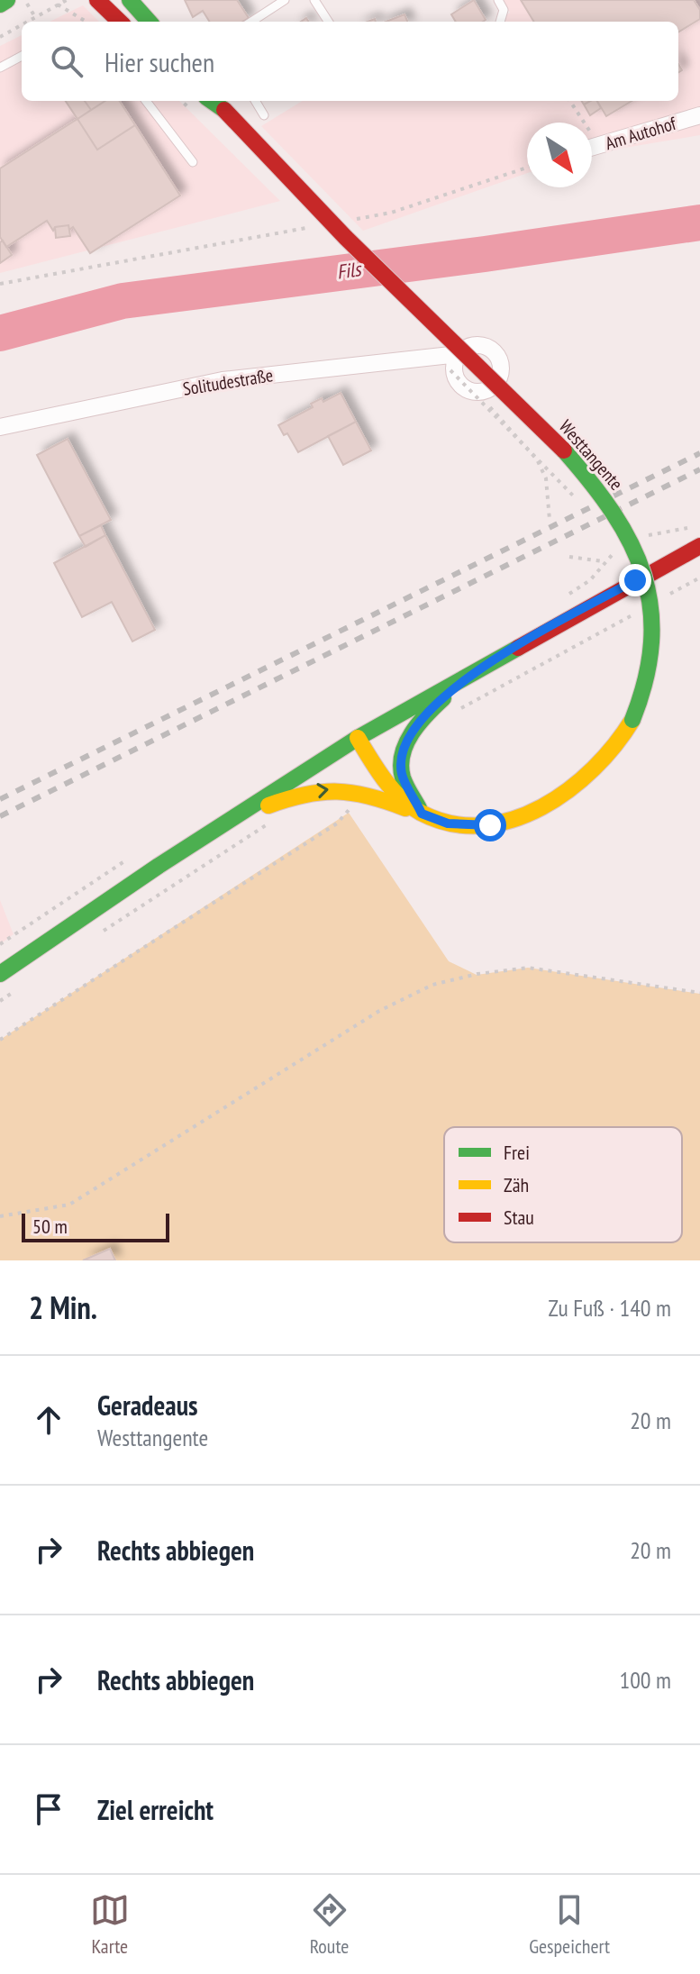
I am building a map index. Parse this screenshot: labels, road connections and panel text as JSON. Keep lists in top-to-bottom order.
{
  "streets": {
    "main road": ["Westtangente"],
    "street": ["Am Autohof", "Solitudestraße"]
  },
  "water": ["Fils"],
  "legend": ["Frei", "Zäh", "Stau"],
  "scale_bar": "50 m",
  "north": "bottom right",
  "page": {
    "search": "Hier suchen",
    "scale": "50 m",
    "heading": ["2 Min.", "Zu Fuß · 140 m"],
    "list": [
      ["Geradeaus", "Westtangente", "20 m"],
      ["Rechts abbiegen", "20 m"],
      ["Rechts abbiegen", "100 m"],
      "Ziel erreicht"
    ],
    "nav": ["Karte", "Route", "Gespeichert"]
  }
}
